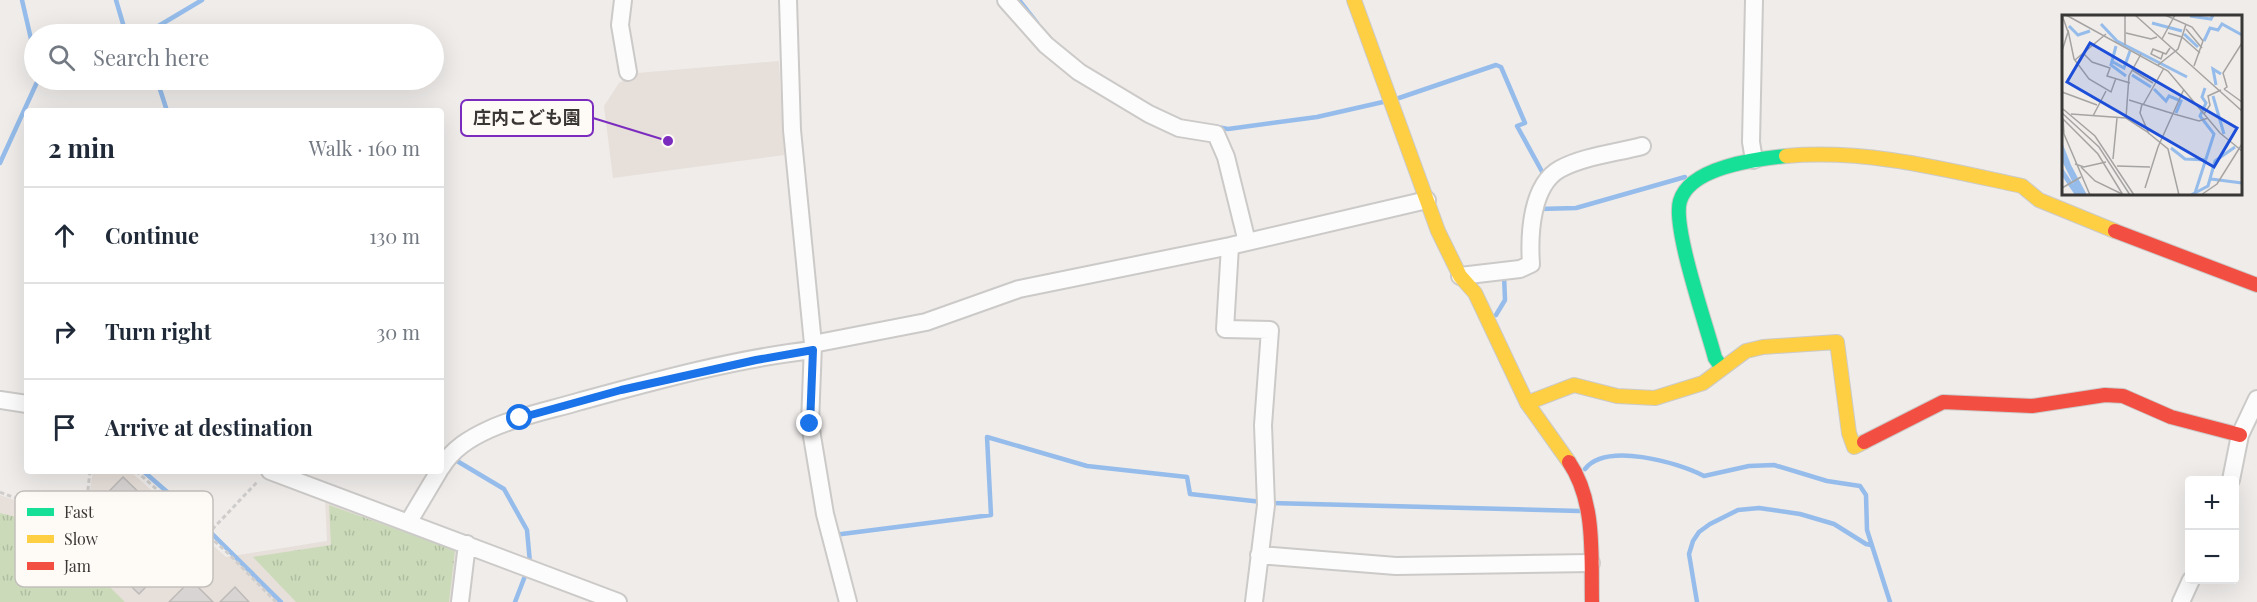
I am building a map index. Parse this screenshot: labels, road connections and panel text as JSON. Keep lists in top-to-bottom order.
{
  "places": ["庄内こども園"],
  "legend": ["Fast", "Slow", "Jam"],
  "page": {
    "search": "Search here",
    "heading": ["2 min", "Walk · 160 m"],
    "list": [
      ["Continue", "130 m"],
      ["Turn right", "30 m"],
      "Arrive at destination"
    ],
    "map_buttons": ["+", "−"]
  }
}
